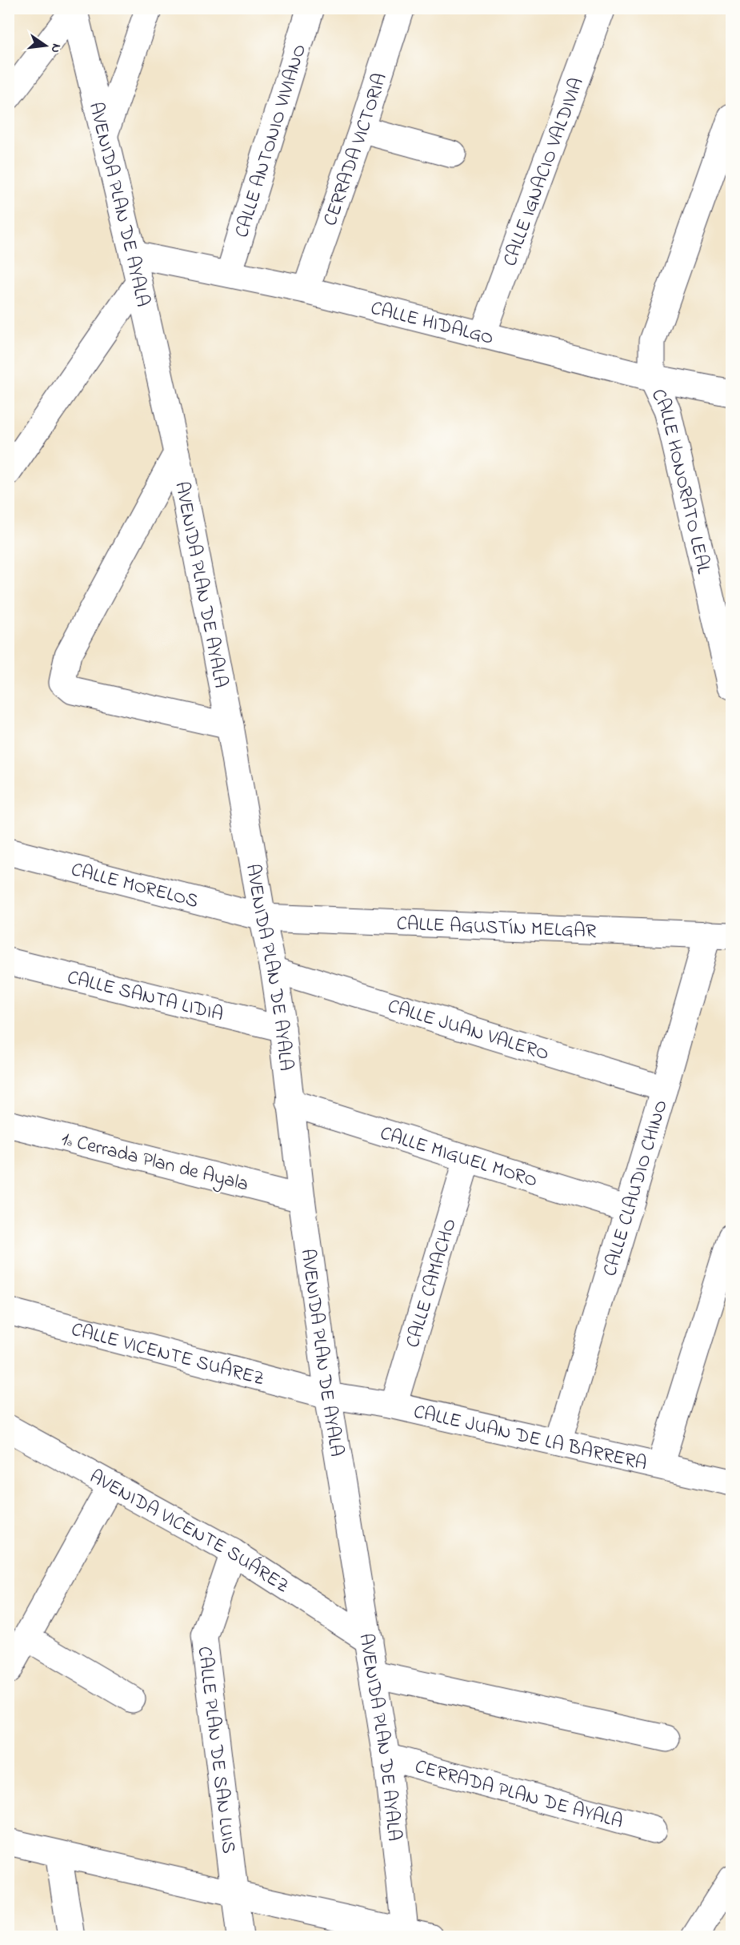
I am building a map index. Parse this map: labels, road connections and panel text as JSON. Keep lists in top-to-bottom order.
{
  "streets": {
    "street": [
      "CALLE ANTONIO VIVIANO",
      "CERRADA VICTORIA",
      "CALLE IGNACIO VALDIVIA",
      "AVENIDA PLAN DE AYALA",
      "CALLE HIDALGO",
      "CALLE HONORATO LEAL",
      "CALLE MORELOS",
      "CALLE AGUSTÍN MELGAR",
      "CALLE SANTA LIDIA",
      "CALLE JUAN VALERO",
      "CALLE MIGUEL MORO",
      "1ª Cerrada Plan de Ayala",
      "CALLE CLAUDIO CHINO",
      "CALLE CAMACHO",
      "CALLE VICENTE SUÁREZ",
      "CALLE JUAN DE LA BARRERA",
      "AVENIDA VICENTE SUÁREZ",
      "CALLE PLAN DE SAN LUIS",
      "CERRADA PLAN DE AYALA"
    ]
  },
  "crossings": [
    ["CALLE ANTONIO VIVIANO", "CALLE HIDALGO"],
    ["CERRADA VICTORIA", "CALLE HIDALGO"],
    ["CALLE IGNACIO VALDIVIA", "CALLE HIDALGO"],
    ["AVENIDA PLAN DE AYALA", "CALLE HIDALGO"],
    ["AVENIDA PLAN DE AYALA", "CALLE MORELOS"],
    ["AVENIDA PLAN DE AYALA", "CALLE AGUSTÍN MELGAR"],
    ["AVENIDA PLAN DE AYALA", "CALLE SANTA LIDIA"],
    ["AVENIDA PLAN DE AYALA", "CALLE JUAN VALERO"],
    ["AVENIDA PLAN DE AYALA", "CALLE MIGUEL MORO"],
    ["AVENIDA PLAN DE AYALA", "1ª Cerrada Plan de Ayala"],
    ["AVENIDA PLAN DE AYALA", "CALLE VICENTE SUÁREZ"],
    ["AVENIDA PLAN DE AYALA", "CALLE JUAN DE LA BARRERA"],
    ["AVENIDA PLAN DE AYALA", "AVENIDA VICENTE SUÁREZ"],
    ["AVENIDA PLAN DE AYALA", "CERRADA PLAN DE AYALA"],
    ["CALLE HIDALGO", "CALLE HONORATO LEAL"],
    ["CALLE MORELOS", "CALLE AGUSTÍN MELGAR"],
    ["CALLE AGUSTÍN MELGAR", "CALLE CLAUDIO CHINO"],
    ["CALLE JUAN VALERO", "CALLE CLAUDIO CHINO"],
    ["CALLE MIGUEL MORO", "CALLE CLAUDIO CHINO"],
    ["CALLE MIGUEL MORO", "CALLE CAMACHO"],
    ["CALLE CLAUDIO CHINO", "CALLE JUAN DE LA BARRERA"],
    ["CALLE CAMACHO", "CALLE JUAN DE LA BARRERA"],
    ["CALLE VICENTE SUÁREZ", "CALLE JUAN DE LA BARRERA"],
    ["AVENIDA VICENTE SUÁREZ", "CALLE PLAN DE SAN LUIS"]
  ],
  "north": "right"
}
